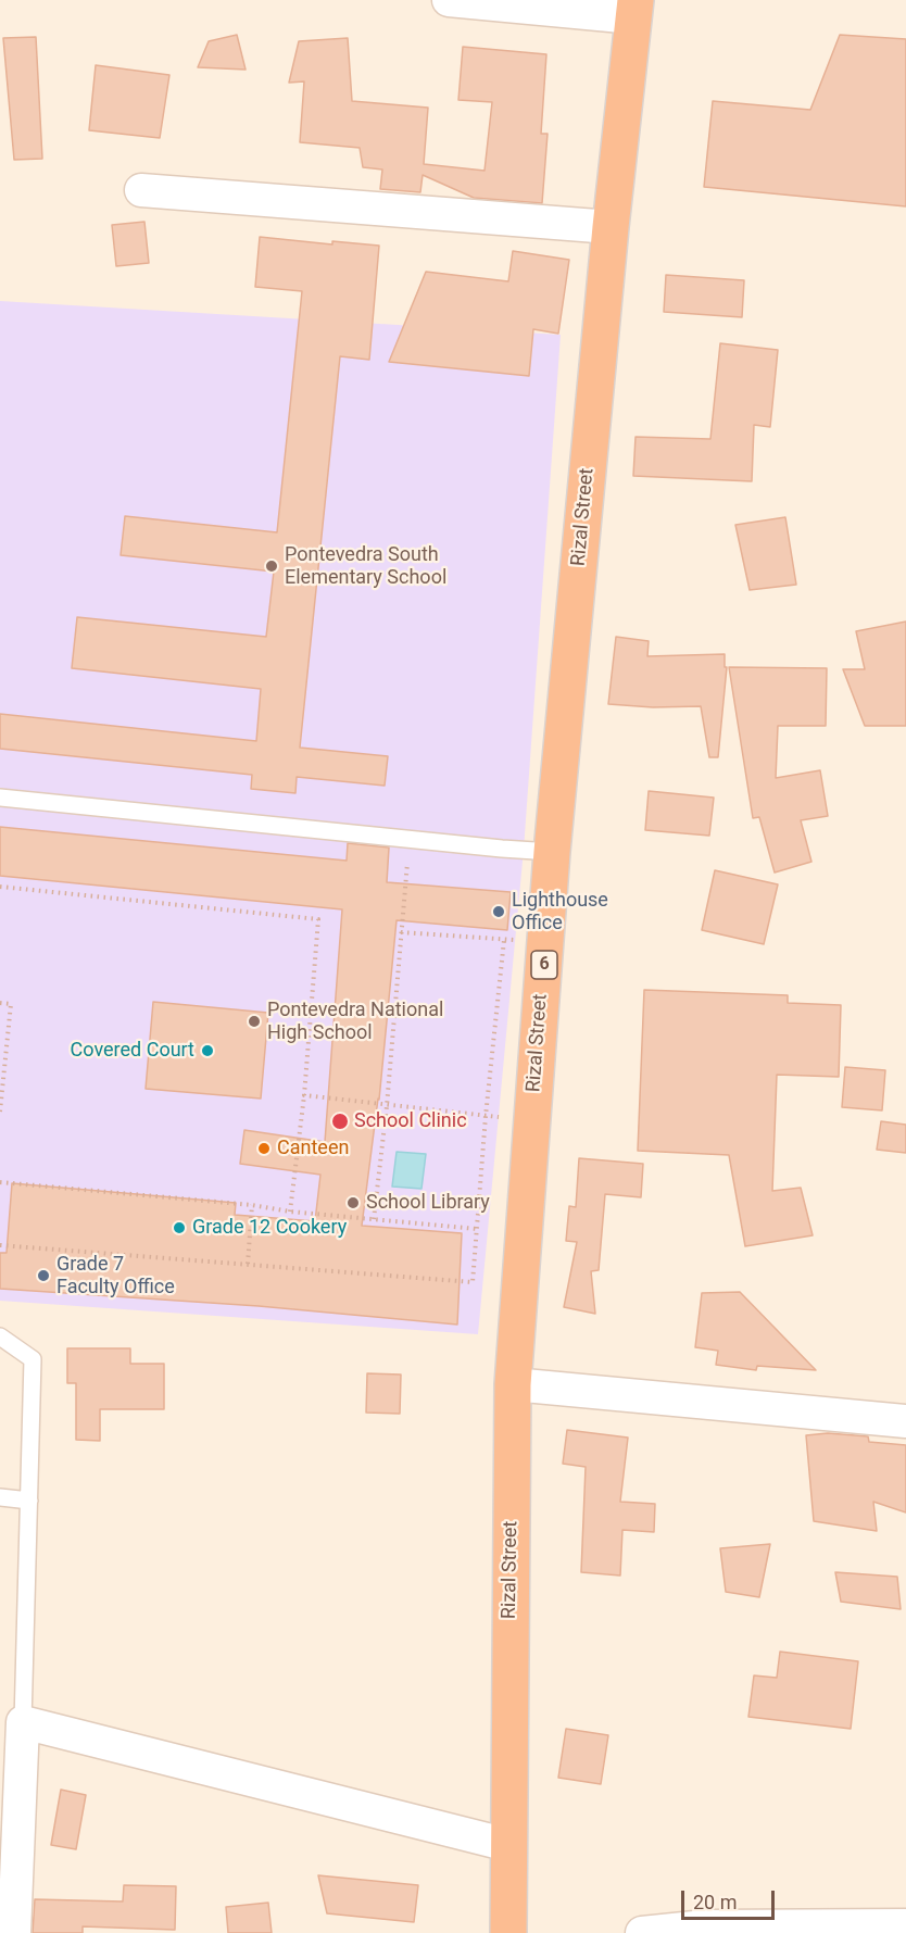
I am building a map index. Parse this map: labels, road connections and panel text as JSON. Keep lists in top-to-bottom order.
{
  "streets": {
    "highway": ["Rizal Street", "6"]
  },
  "places": [
    "Pontevedra South Elementary School",
    "Lighthouse Office",
    "Pontevedra National High School",
    "Covered Court",
    "School Clinic",
    "Canteen",
    "School Library",
    "Grade 12 Cookery",
    "Grade 7 Faculty Office"
  ],
  "scale_bar": "20 m"
}
